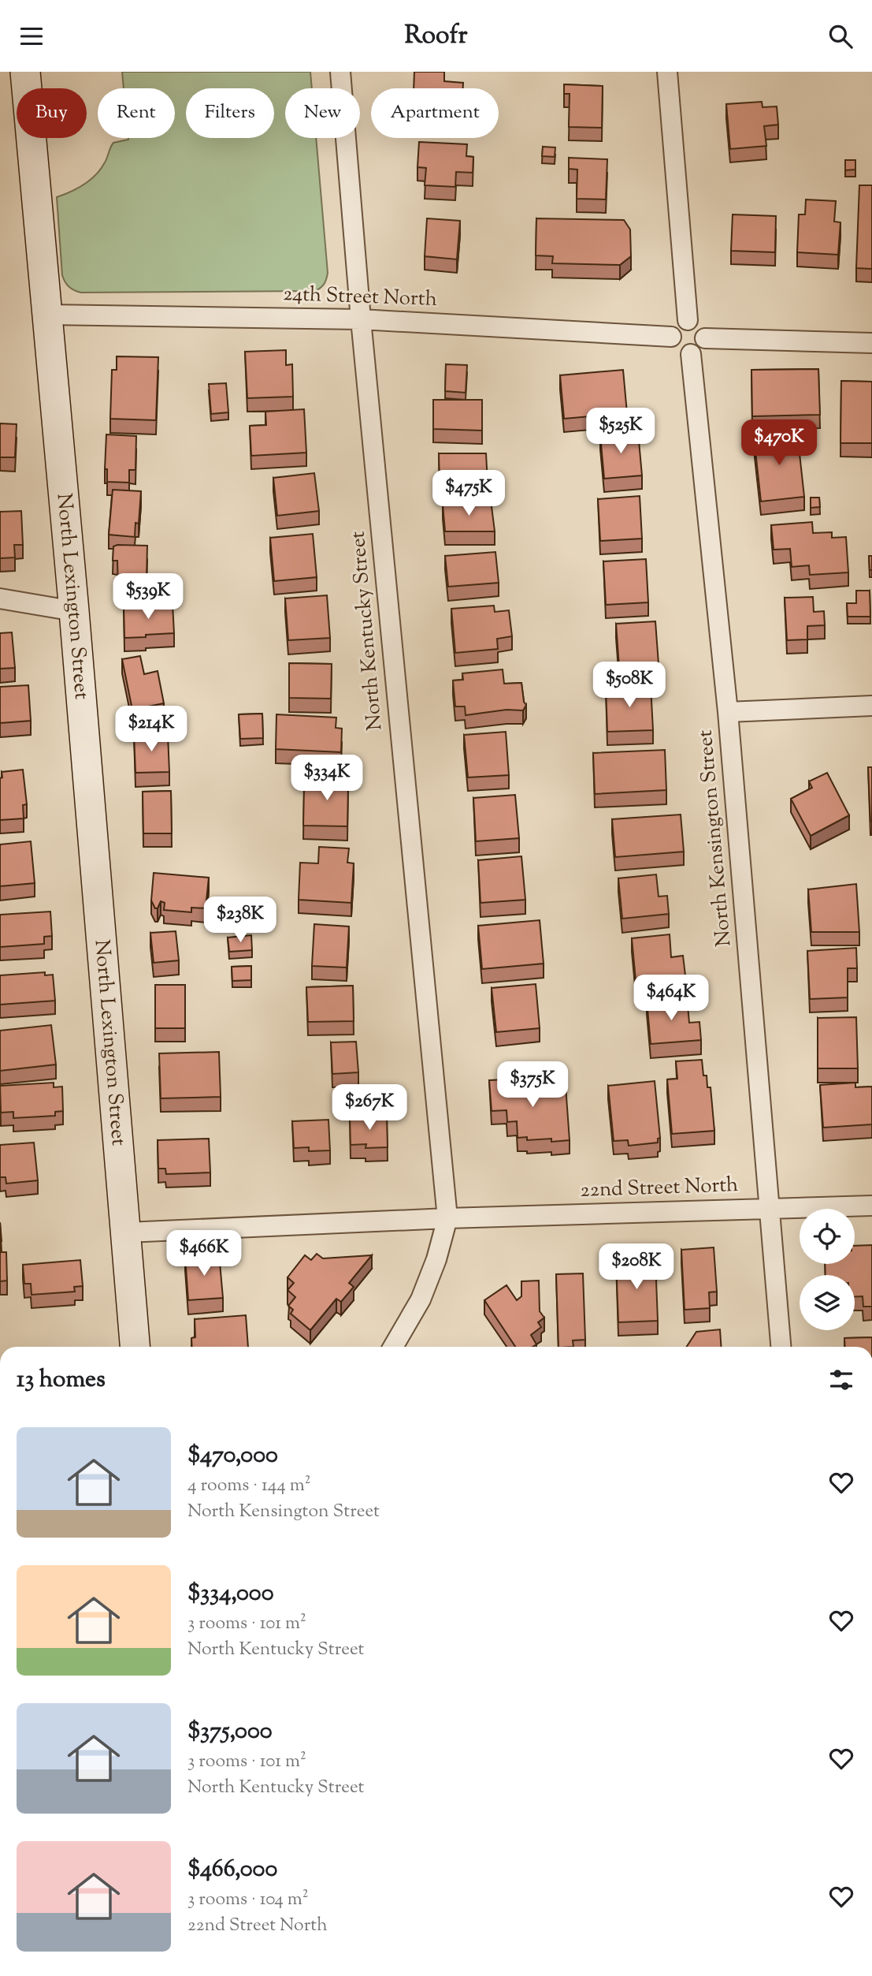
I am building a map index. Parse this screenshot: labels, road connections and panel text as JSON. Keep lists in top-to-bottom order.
{
  "streets": {
    "street": [
      "24th Street North",
      "North Lexington Street",
      "North Kentucky Street",
      "North Kensington Street",
      "22nd Street North"
    ]
  },
  "crossings": [
    ["24th Street North", "North Lexington Street"],
    ["24th Street North", "North Kentucky Street"],
    ["24th Street North", "North Kensington Street"],
    ["North Lexington Street", "22nd Street North"],
    ["North Kentucky Street", "22nd Street North"],
    ["North Kensington Street", "22nd Street North"]
  ],
  "page": {
    "header": "Roofr",
    "chip": [
      "Buy",
      "Rent",
      "Filters",
      "New",
      "Apartment"
    ],
    "price": [
      "$525K",
      "$470K",
      "$475K",
      "$539K",
      "$508K",
      "$214K",
      "$334K",
      "$238K",
      "$464K",
      "$375K",
      "$267K",
      "$466K",
      "$208K"
    ],
    "heading": "13 homes",
    "list": [
      {
        "name": "$470,000",
        "note": "4 rooms · 144 m² · North Kensington Street"
      },
      {
        "name": "$334,000",
        "note": "3 rooms · 101 m² · North Kentucky Street"
      },
      {
        "name": "$375,000",
        "note": "3 rooms · 101 m² · North Kentucky Street"
      },
      {
        "name": "$466,000",
        "note": "3 rooms · 104 m² · 22nd Street North"
      }
    ]
  }
}
